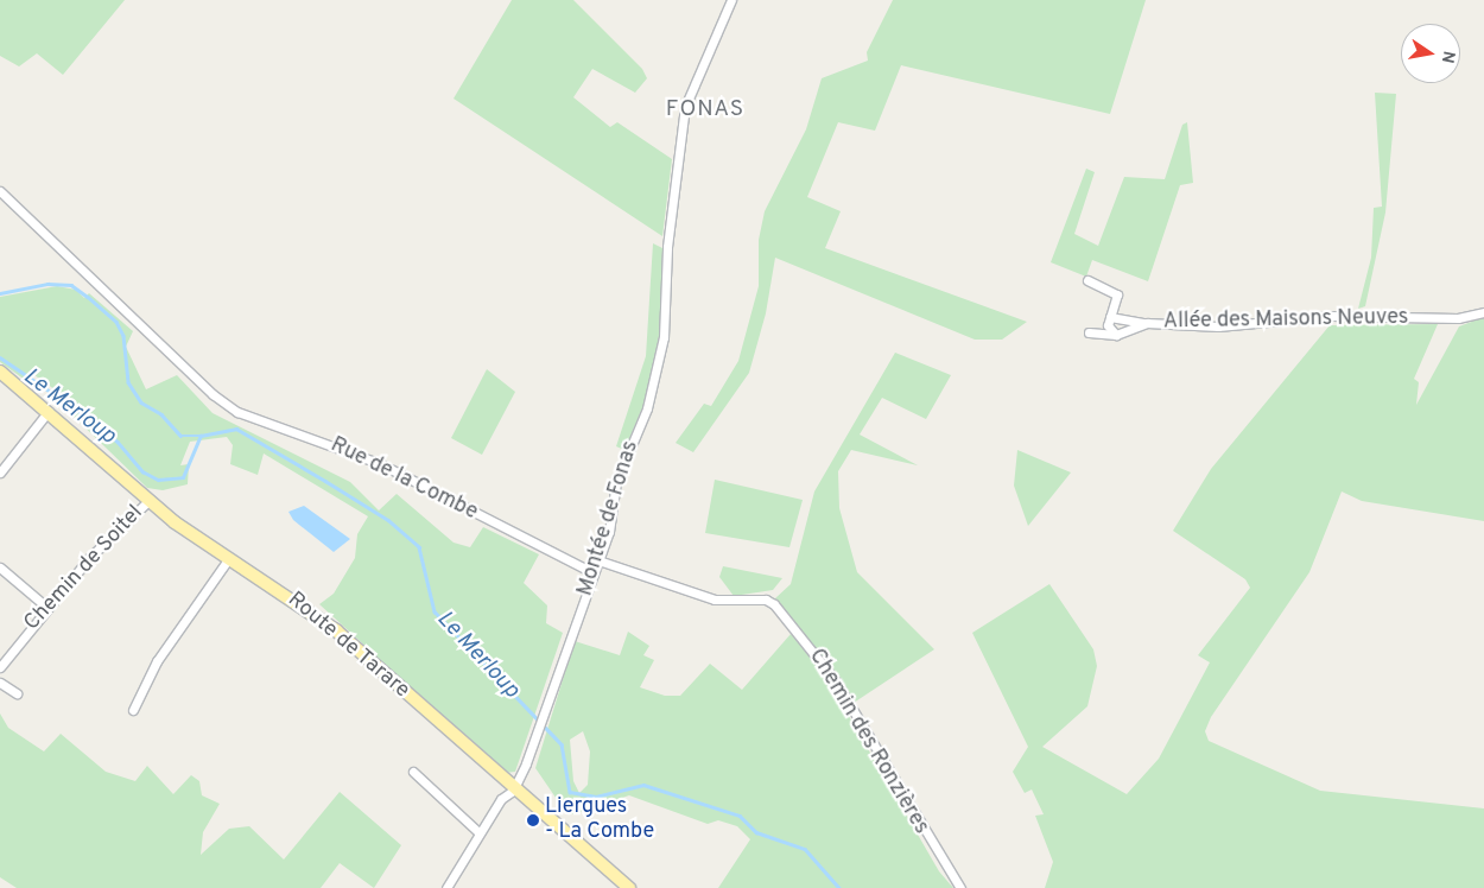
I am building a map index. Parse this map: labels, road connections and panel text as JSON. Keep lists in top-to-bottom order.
{
  "streets": {
    "main road": ["Route de Tarare"],
    "street": [
      "Allée des Maisons Neuves",
      "Rue de la Combe",
      "Montée de Fonas",
      "Chemin de Soitel",
      "Chemin des Ronzières"
    ]
  },
  "crossings": [
    ["Rue de la Combe", "Montée de Fonas"],
    ["Montée de Fonas", "Route de Tarare"],
    ["Montée de Fonas", "Chemin des Ronzières"],
    ["Chemin de Soitel", "Route de Tarare"]
  ],
  "districts": ["FONAS"],
  "water": ["Le Merloup"],
  "places": ["Liergues - La Combe"],
  "north": "right"
}
